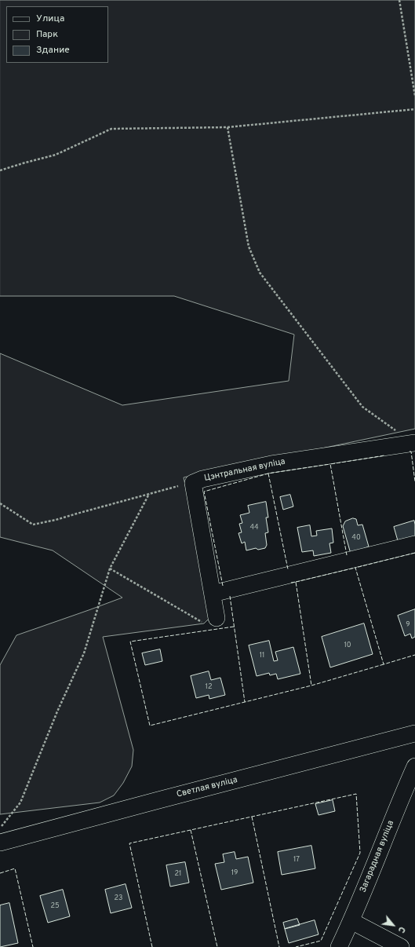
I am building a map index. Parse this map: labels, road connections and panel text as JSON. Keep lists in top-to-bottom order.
{
  "streets": {
    "street": ["Цэнтральная вуліца", "Светлая вуліца", "Загарадная вуліца"]
  },
  "house_numbers": [
    "44",
    "40",
    "9",
    "10",
    "11",
    "12",
    "17",
    "19",
    "21",
    "23",
    "25"
  ],
  "legend": ["Улица", "Парк", "Здание"],
  "north": "bottom right"
}
